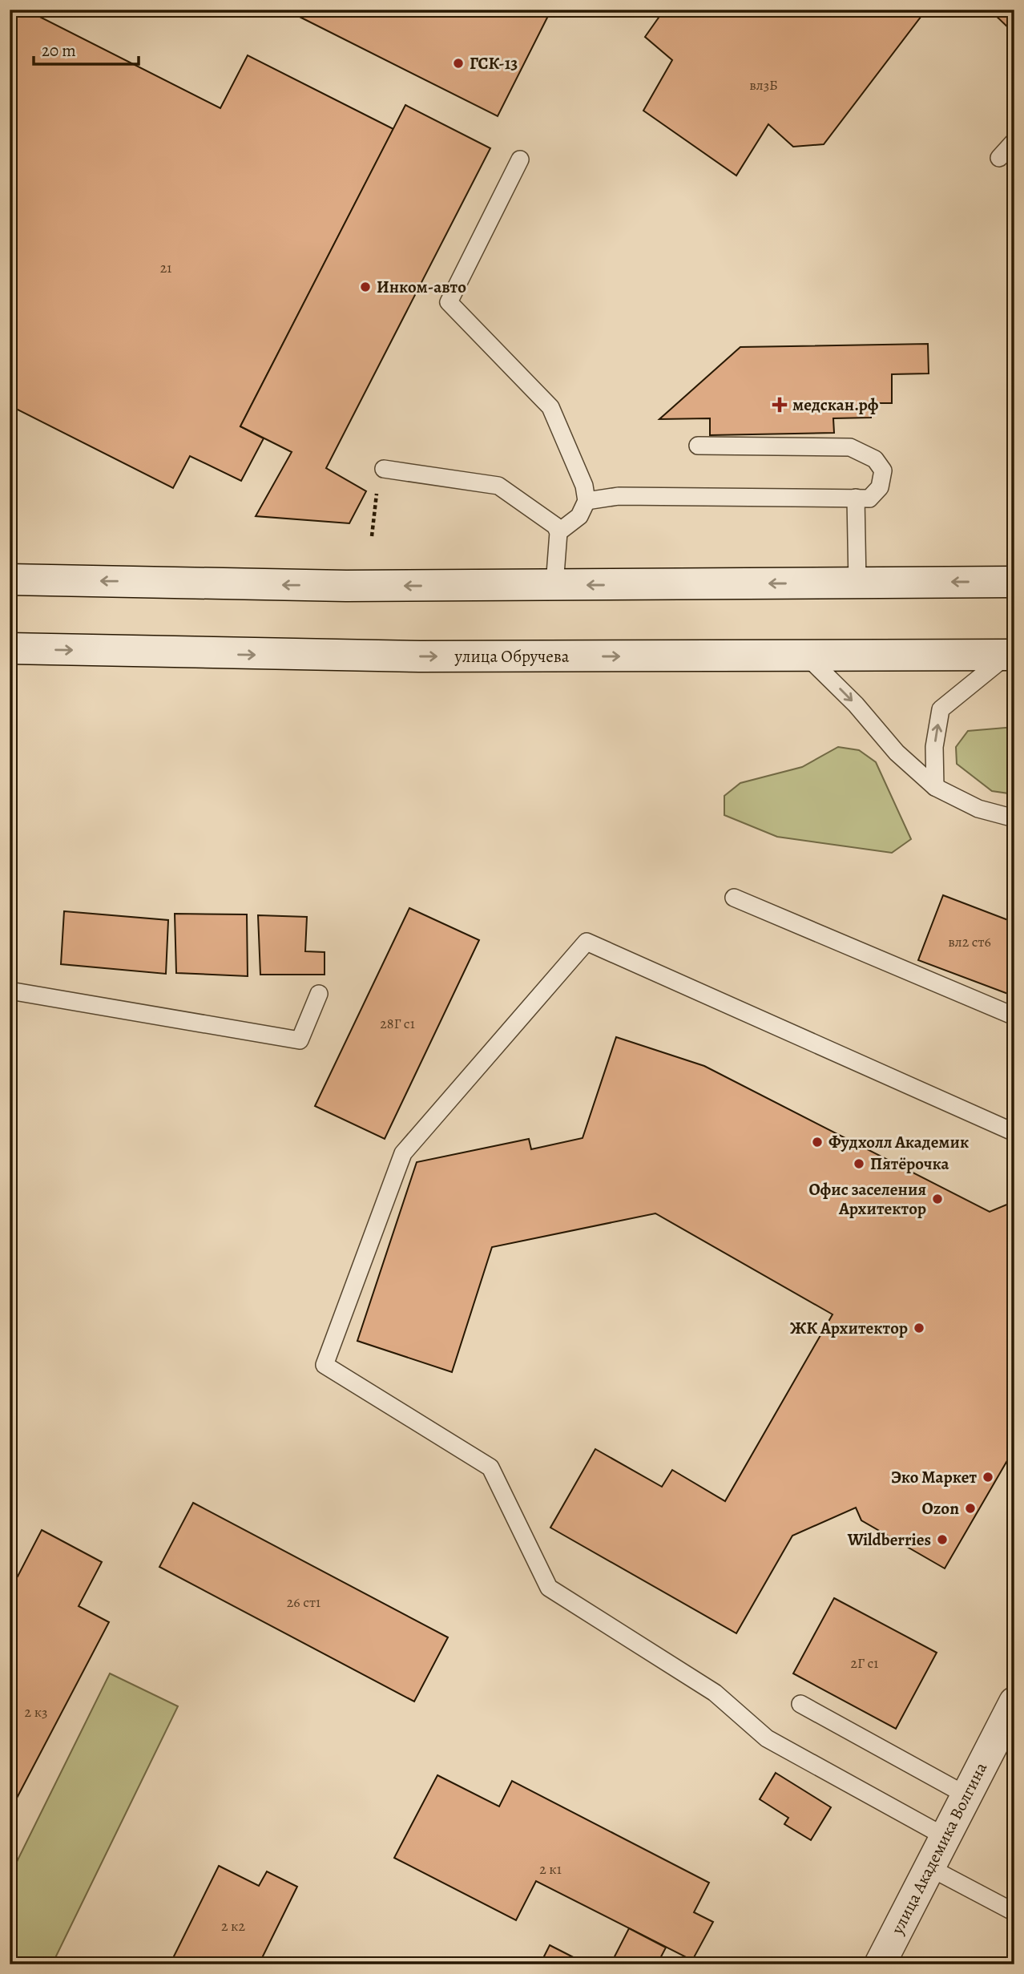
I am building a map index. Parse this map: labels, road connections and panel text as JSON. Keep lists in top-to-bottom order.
{
  "streets": {
    "main road": ["улица Обручева", "улица Академика Волгина"]
  },
  "places": {
    "other": [
      "ГСК-13",
      "Инком-авто",
      "Фудхолл Академик",
      "Пятёрочка",
      "Офис заселения Архитектор",
      "ЖК Архитектор",
      "Эко Маркет",
      "Ozon",
      "Wildberries"
    ],
    "health": ["медскан.рф"]
  },
  "house_numbers": [
    "вл3Б",
    "21",
    "вл2 ст6",
    "28Г с1",
    "26 ст1",
    "2Г с1",
    "2 к3",
    "2 к1",
    "2 к2"
  ],
  "scale_bar": "20 m"
}
